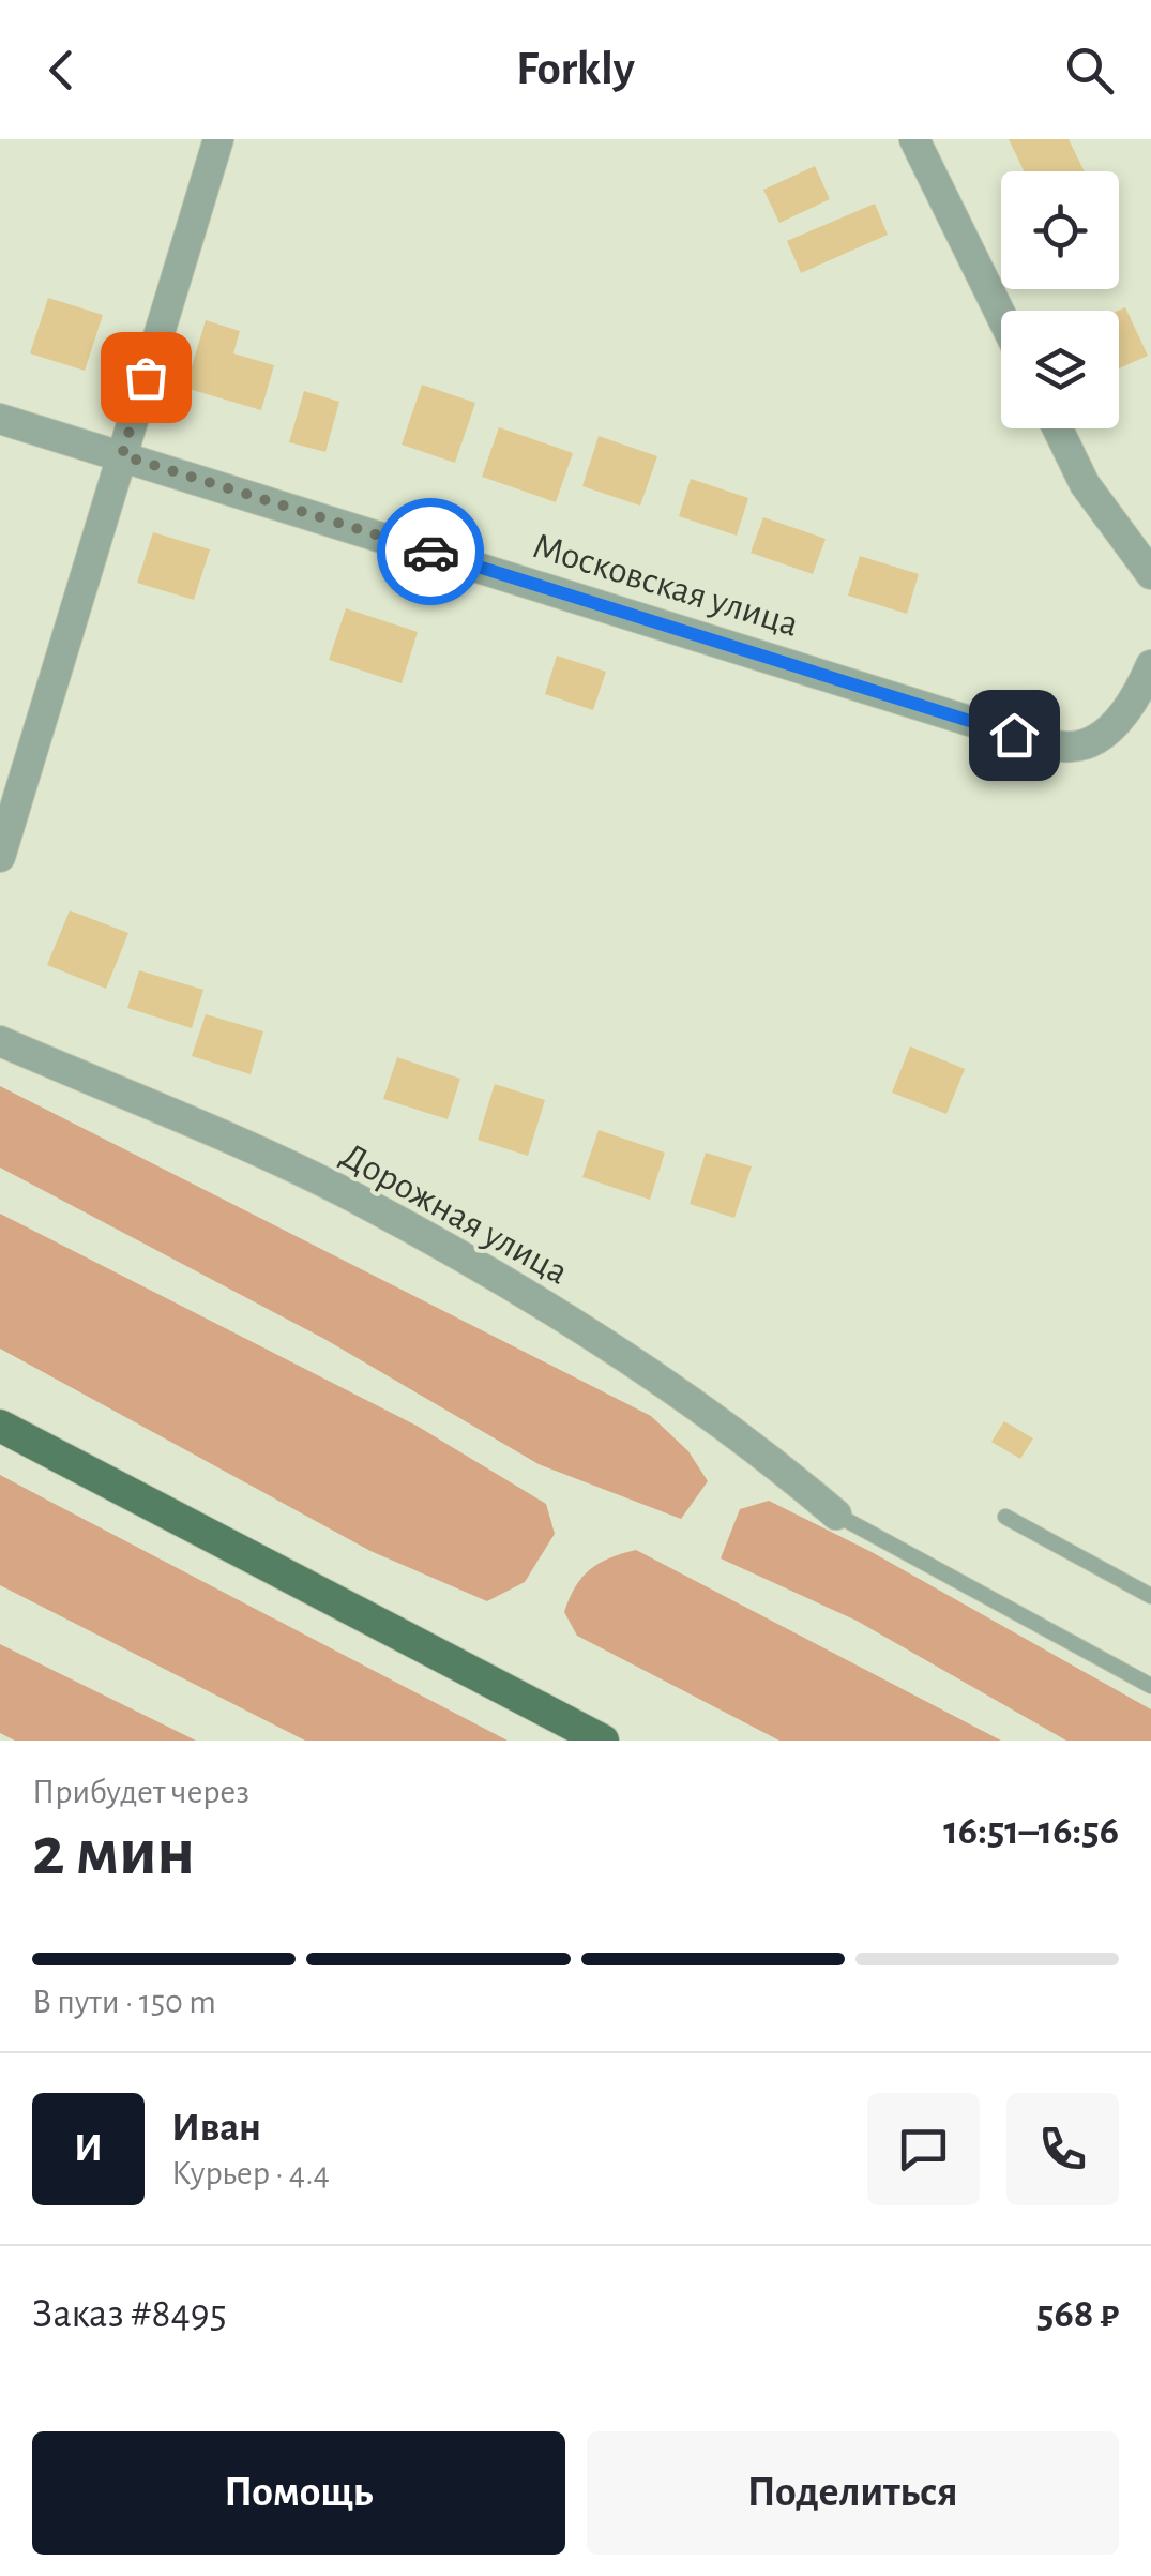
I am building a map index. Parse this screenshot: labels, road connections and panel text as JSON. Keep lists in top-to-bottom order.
{
  "streets": {
    "street": ["Московская улица", "Дорожная улица"]
  },
  "page": {
    "header": "Forkly",
    "heading": ["2 мин", "Прибудет через", "16:51–16:56"],
    "panel": [
      "Иван",
      "Курьер · 4.4",
      "Заказ #8495",
      "568 ₽"
    ],
    "bar": "В пути · 150 m",
    "round": "И",
    "buttons": ["Помощь", "Поделиться"]
  }
}
